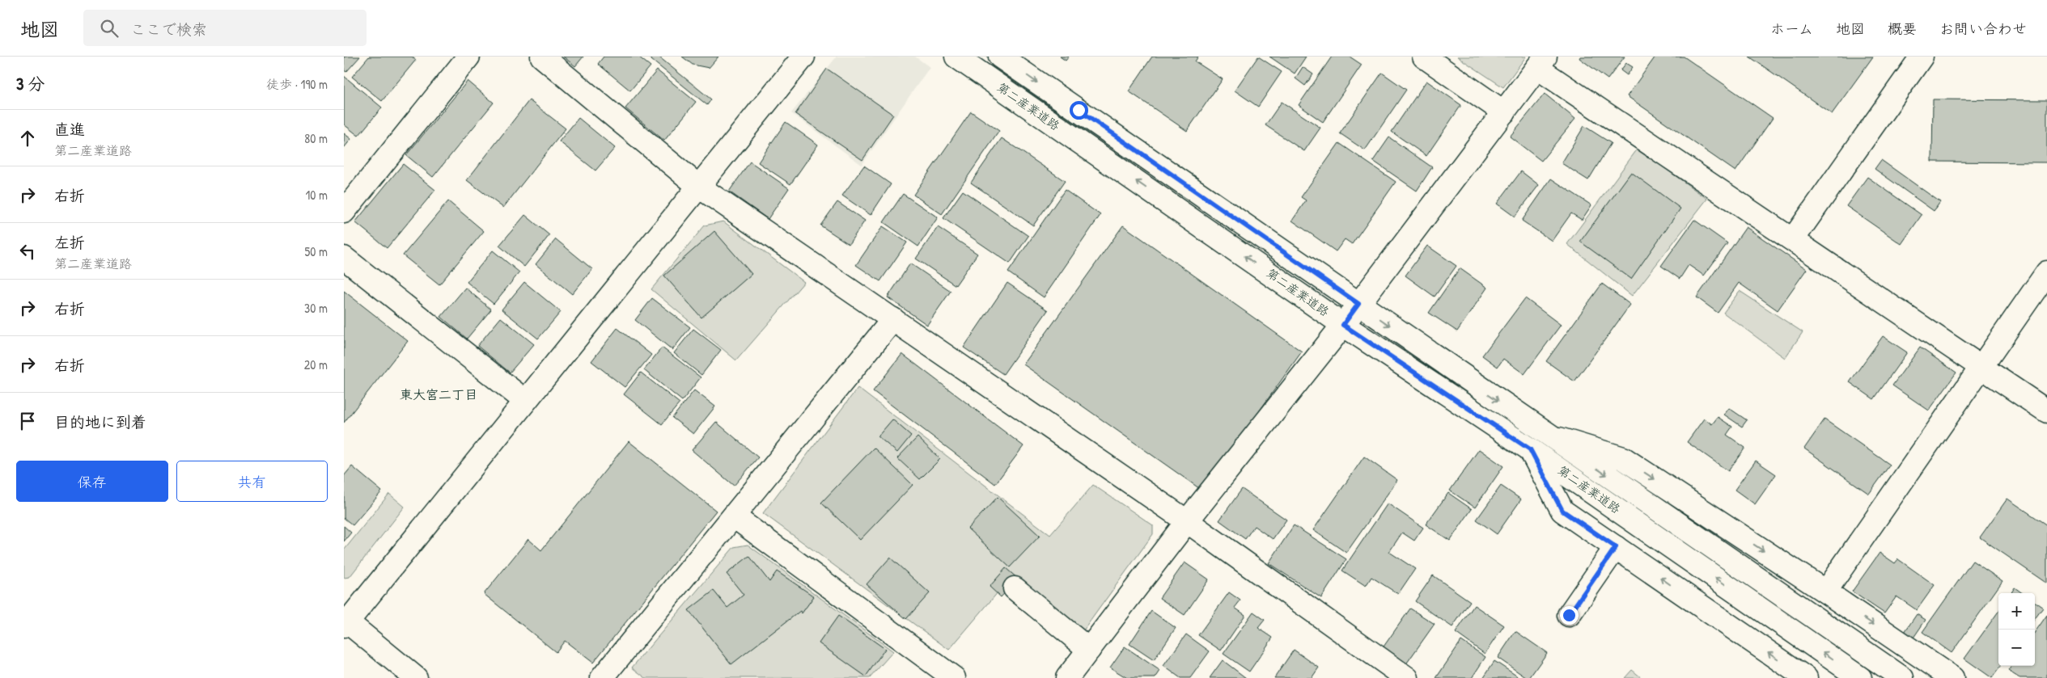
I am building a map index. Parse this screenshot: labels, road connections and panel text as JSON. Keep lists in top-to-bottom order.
{
  "streets": {
    "street": ["第二産業道路"]
  },
  "districts": ["東大宮二丁目"],
  "page": {
    "header": "地図",
    "search": "ここで検索",
    "nav": [
      "ホーム",
      "地図",
      "概要",
      "お問い合わせ"
    ],
    "heading": ["3 分", "徒歩 · 190 m"],
    "list": [
      ["直進", "第二産業道路", "80 m"],
      ["右折", "10 m"],
      ["左折", "第二産業道路", "50 m"],
      ["右折", "30 m"],
      ["右折", "20 m"],
      "目的地に到着"
    ],
    "buttons": ["保存", "共有"],
    "map_buttons": ["+", "−"]
  }
}
